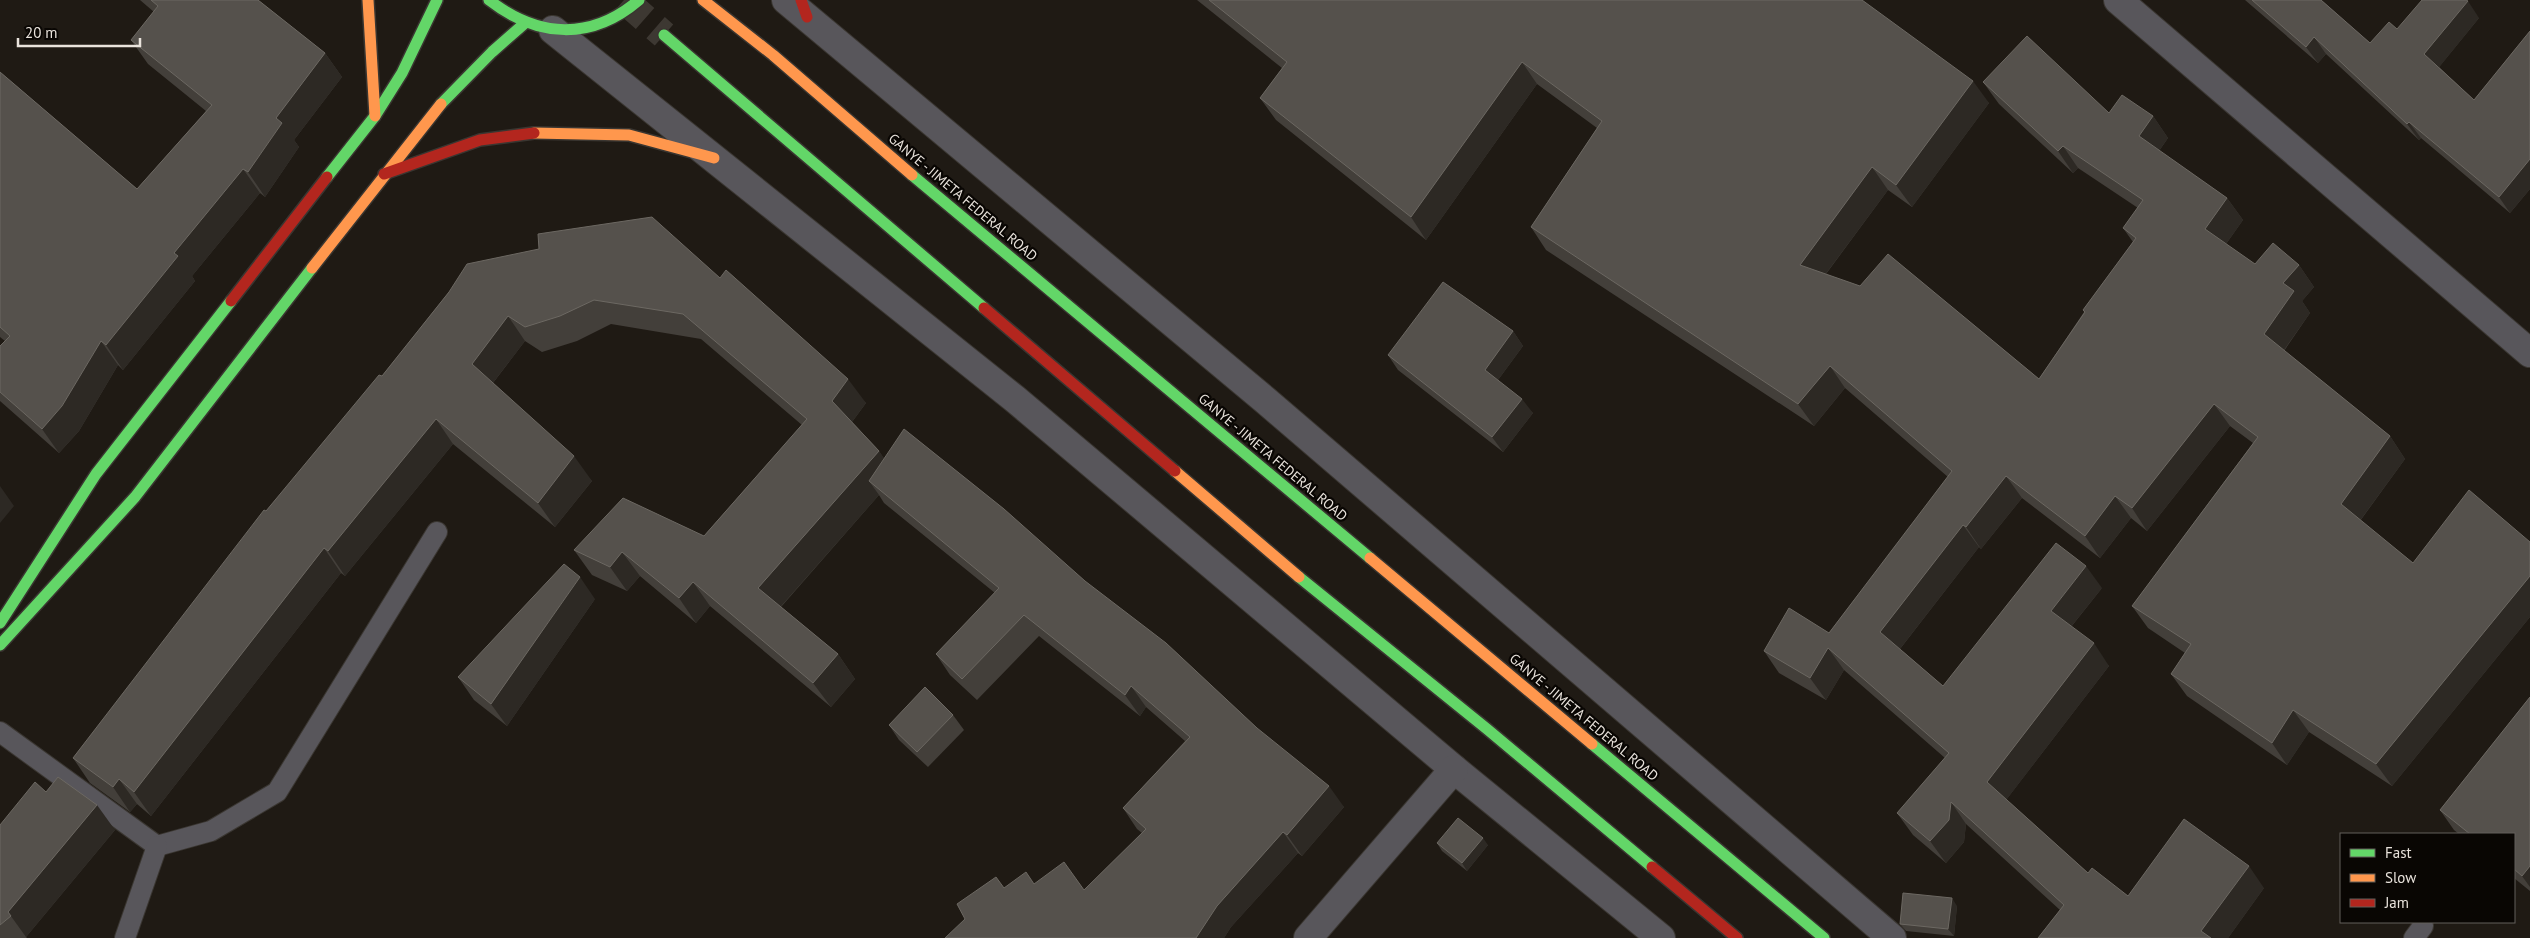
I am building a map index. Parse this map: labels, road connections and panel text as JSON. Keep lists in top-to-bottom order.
{
  "streets": {
    "main road": ["GANYE - JIMETA FEDERAL ROAD"]
  },
  "legend": ["Fast", "Slow", "Jam"],
  "scale_bar": "20 m"
}
